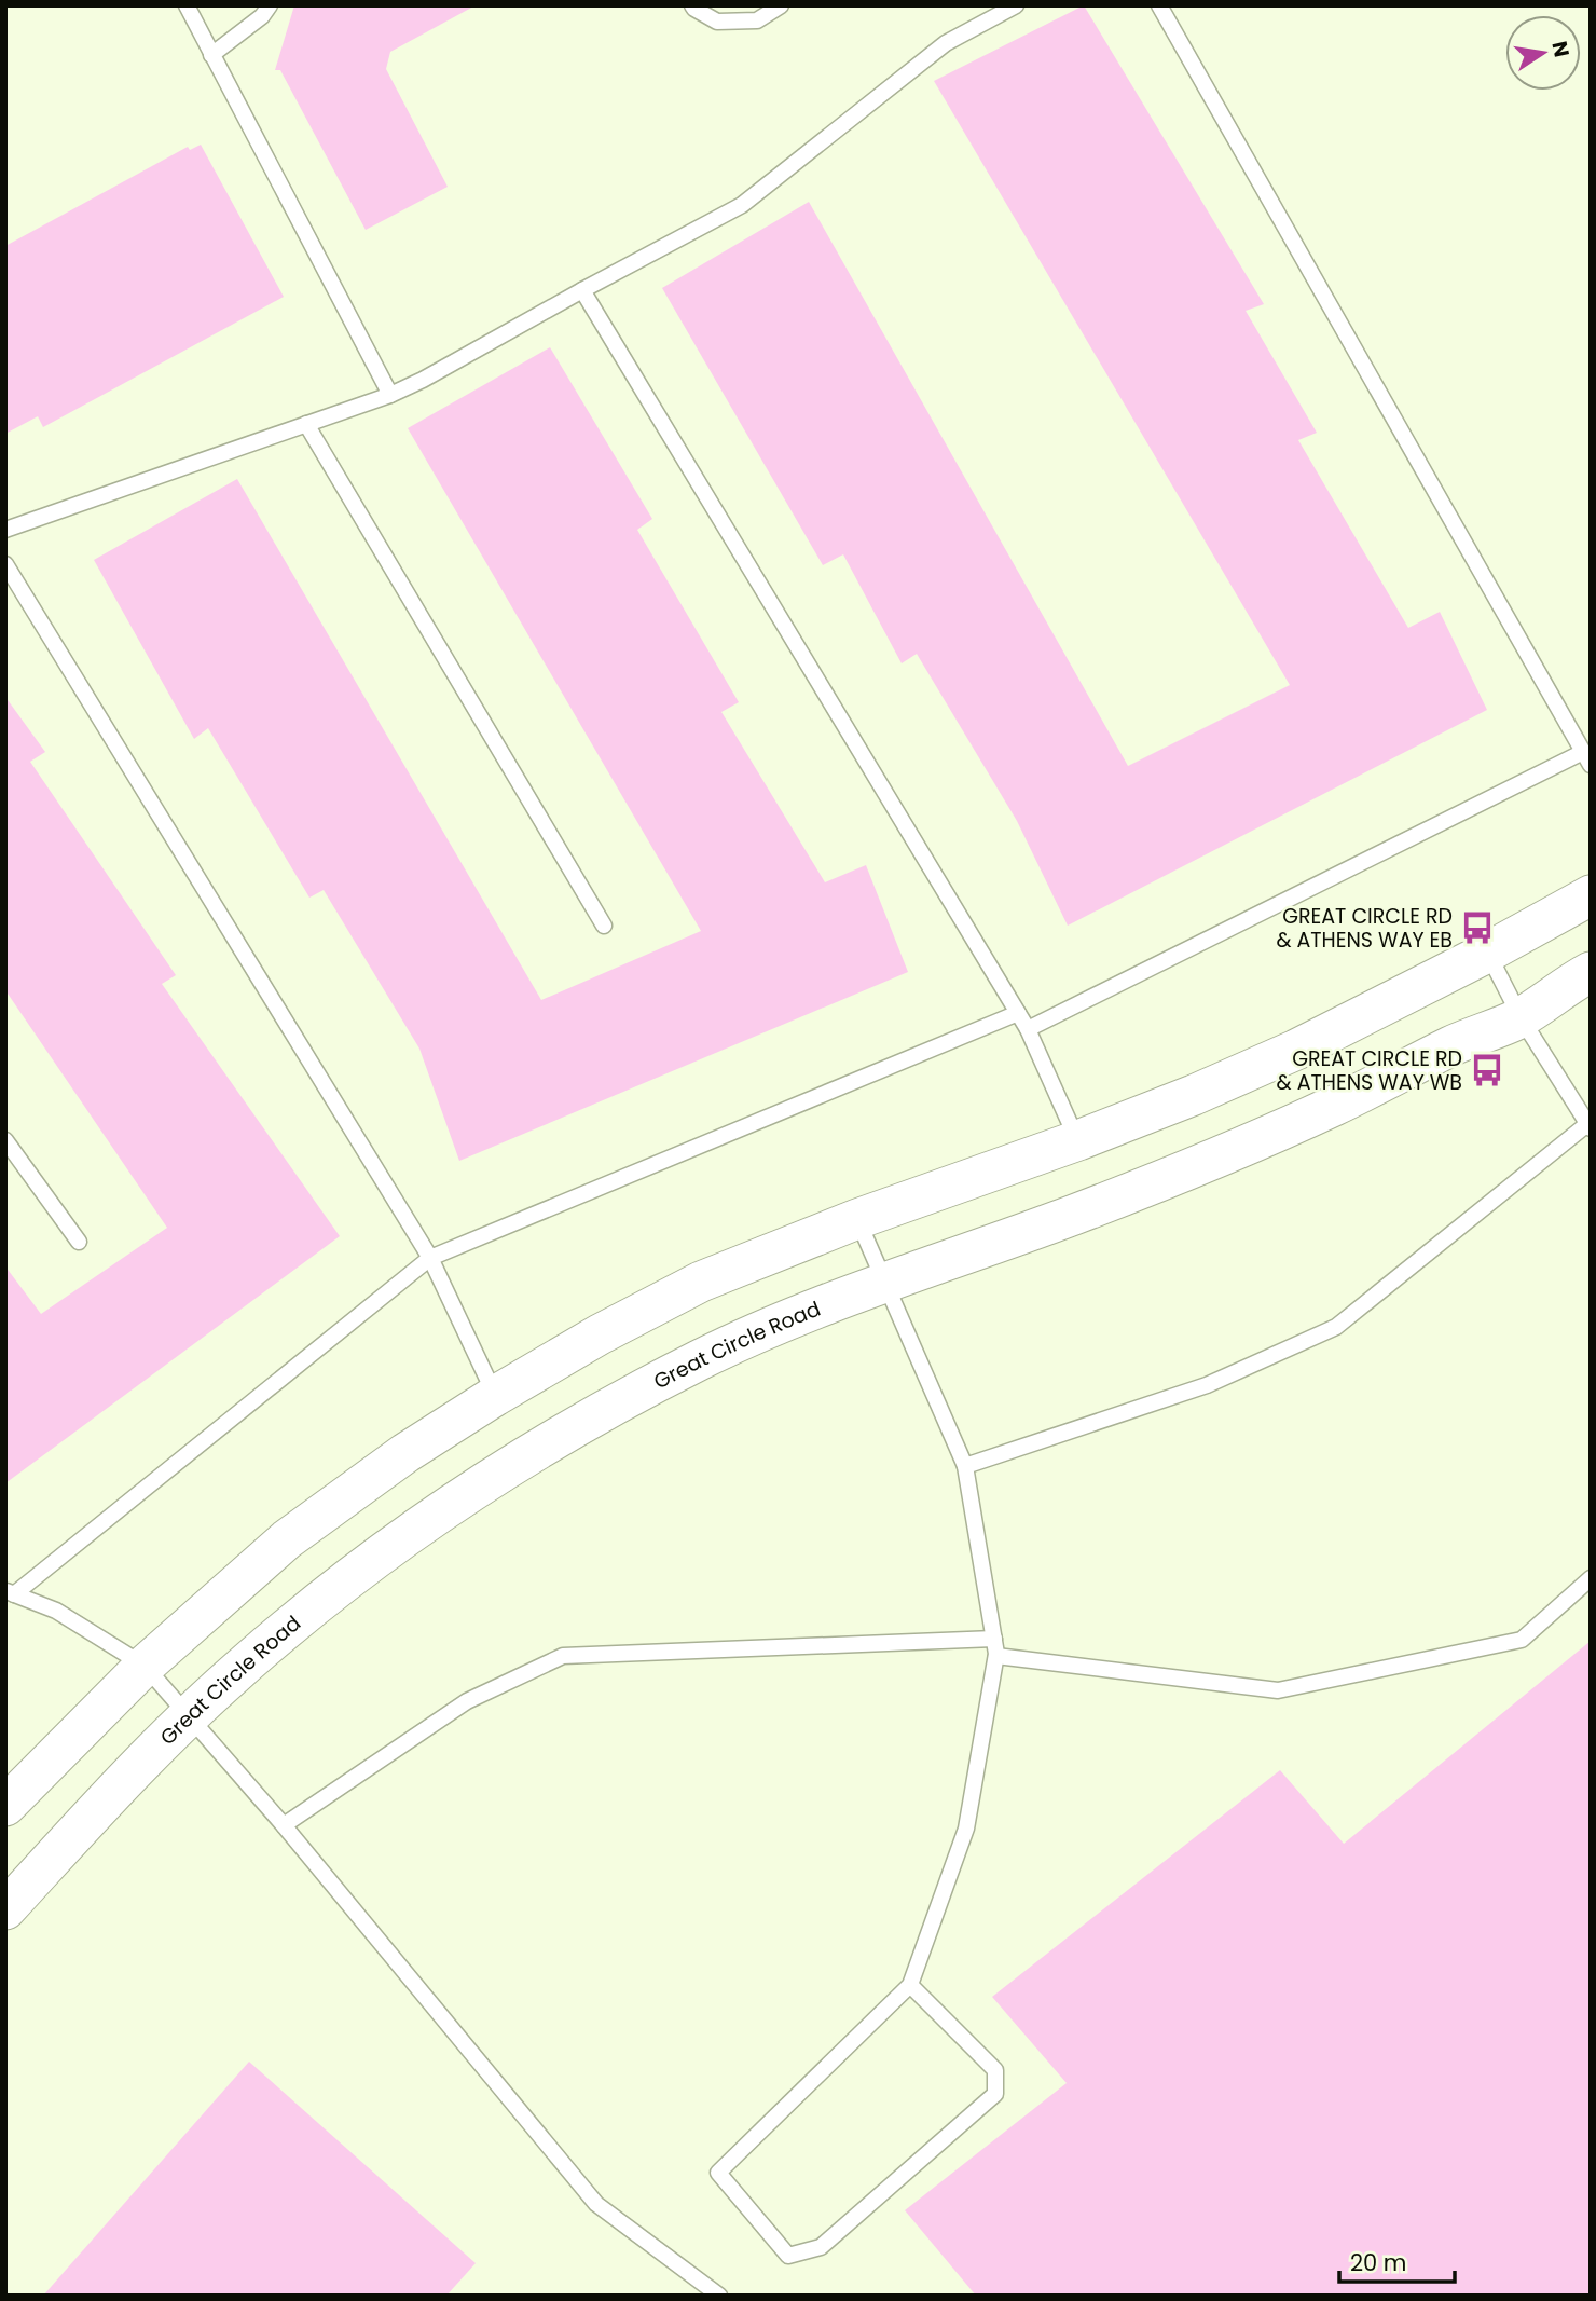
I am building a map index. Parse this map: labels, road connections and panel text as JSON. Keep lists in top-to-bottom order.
{
  "streets": {
    "street": ["Great Circle Road"]
  },
  "places": {
    "bus stop": ["GREAT CIRCLE RD & ATHENS WAY EB", "GREAT CIRCLE RD & ATHENS WAY WB"]
  },
  "scale_bar": "20 m",
  "north": "right"
}
